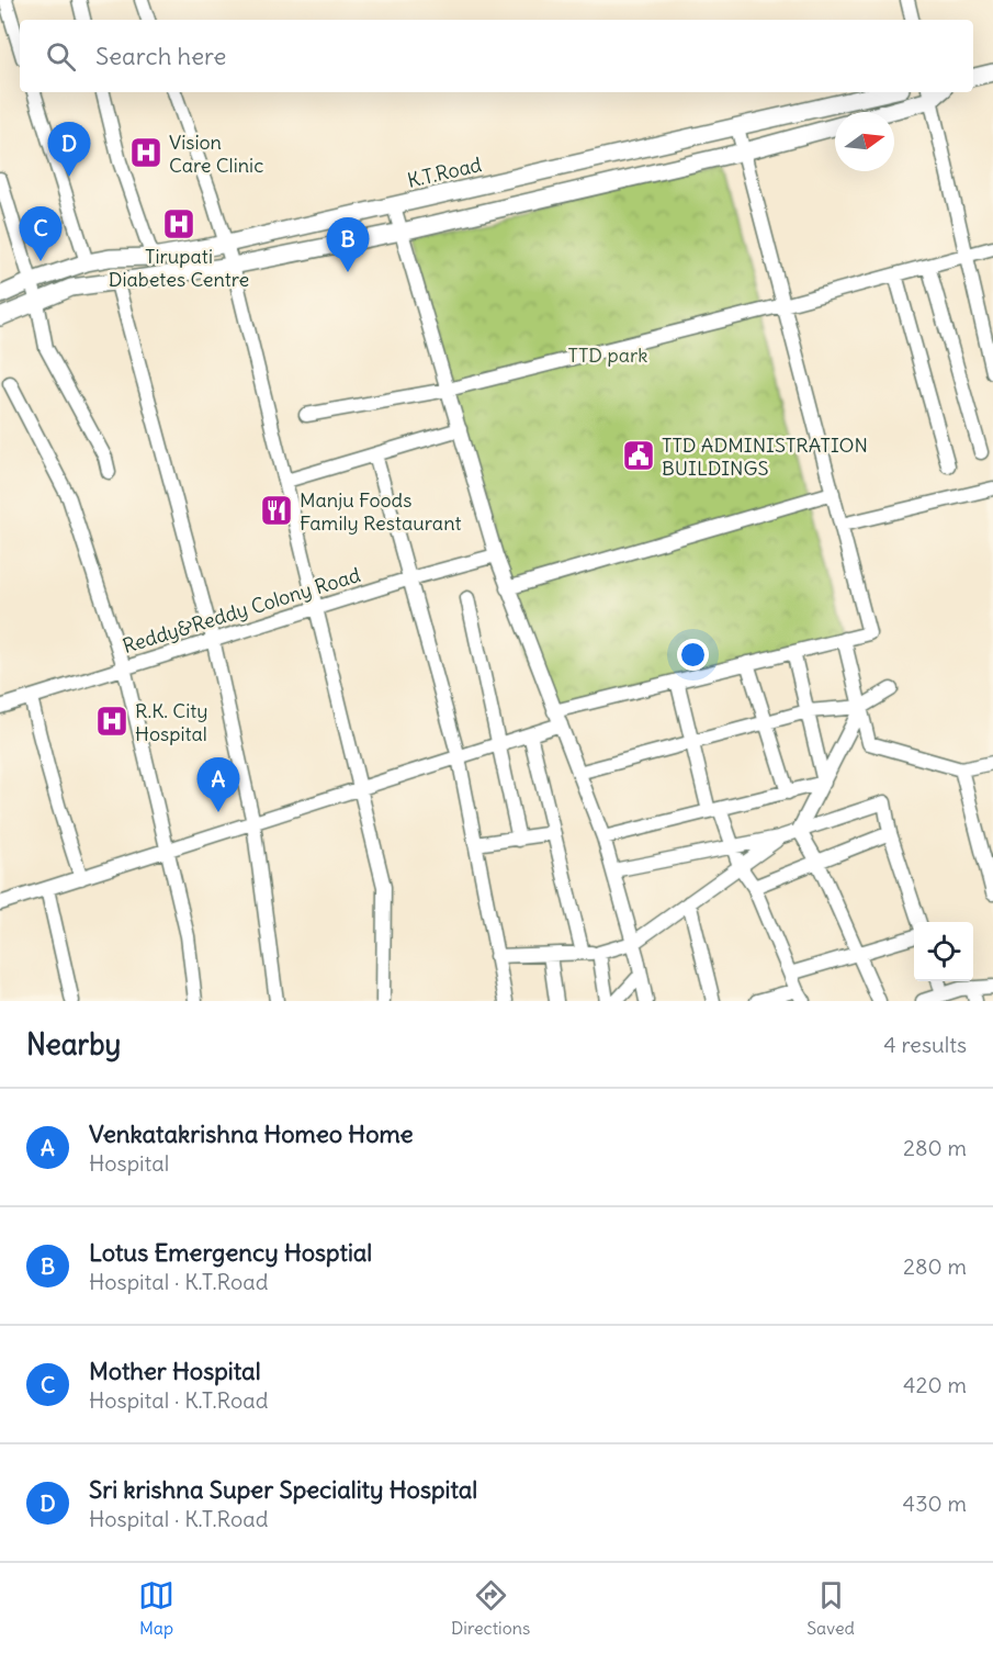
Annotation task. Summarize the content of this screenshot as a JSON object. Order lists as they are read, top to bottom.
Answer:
{
  "streets": {
    "main road": ["K.T.Road"],
    "street": ["Reddy&Reddy Colony Road"]
  },
  "parks": ["TTD park"],
  "places": {
    "hospital": ["Vision Care Clinic", "Tirupati Diabetes Centre", "R.K. City Hospital"],
    "public building": ["TTD ADMINISTRATION BUILDINGS"],
    "restaurant": ["Manju Foods Family Restaurant"]
  },
  "north": "right",
  "page": {
    "search": "Search here",
    "pins": [
      "D",
      "C",
      "B",
      "A"
    ],
    "heading": ["Nearby", "4 results"],
    "list": [
      {
        "mark": "A",
        "name": "Venkatakrishna Homeo Home",
        "note": "Hospital",
        "value": "280 m"
      },
      {
        "mark": "B",
        "name": "Lotus Emergency Hosptial",
        "note": "Hospital · K.T.Road",
        "value": "280 m"
      },
      {
        "mark": "C",
        "name": "Mother Hospital",
        "note": "Hospital · K.T.Road",
        "value": "420 m"
      },
      {
        "mark": "D",
        "name": "Sri krishna Super Speciality Hospital",
        "note": "Hospital · K.T.Road",
        "value": "430 m"
      }
    ],
    "nav": ["Map", "Directions", "Saved"]
  }
}
